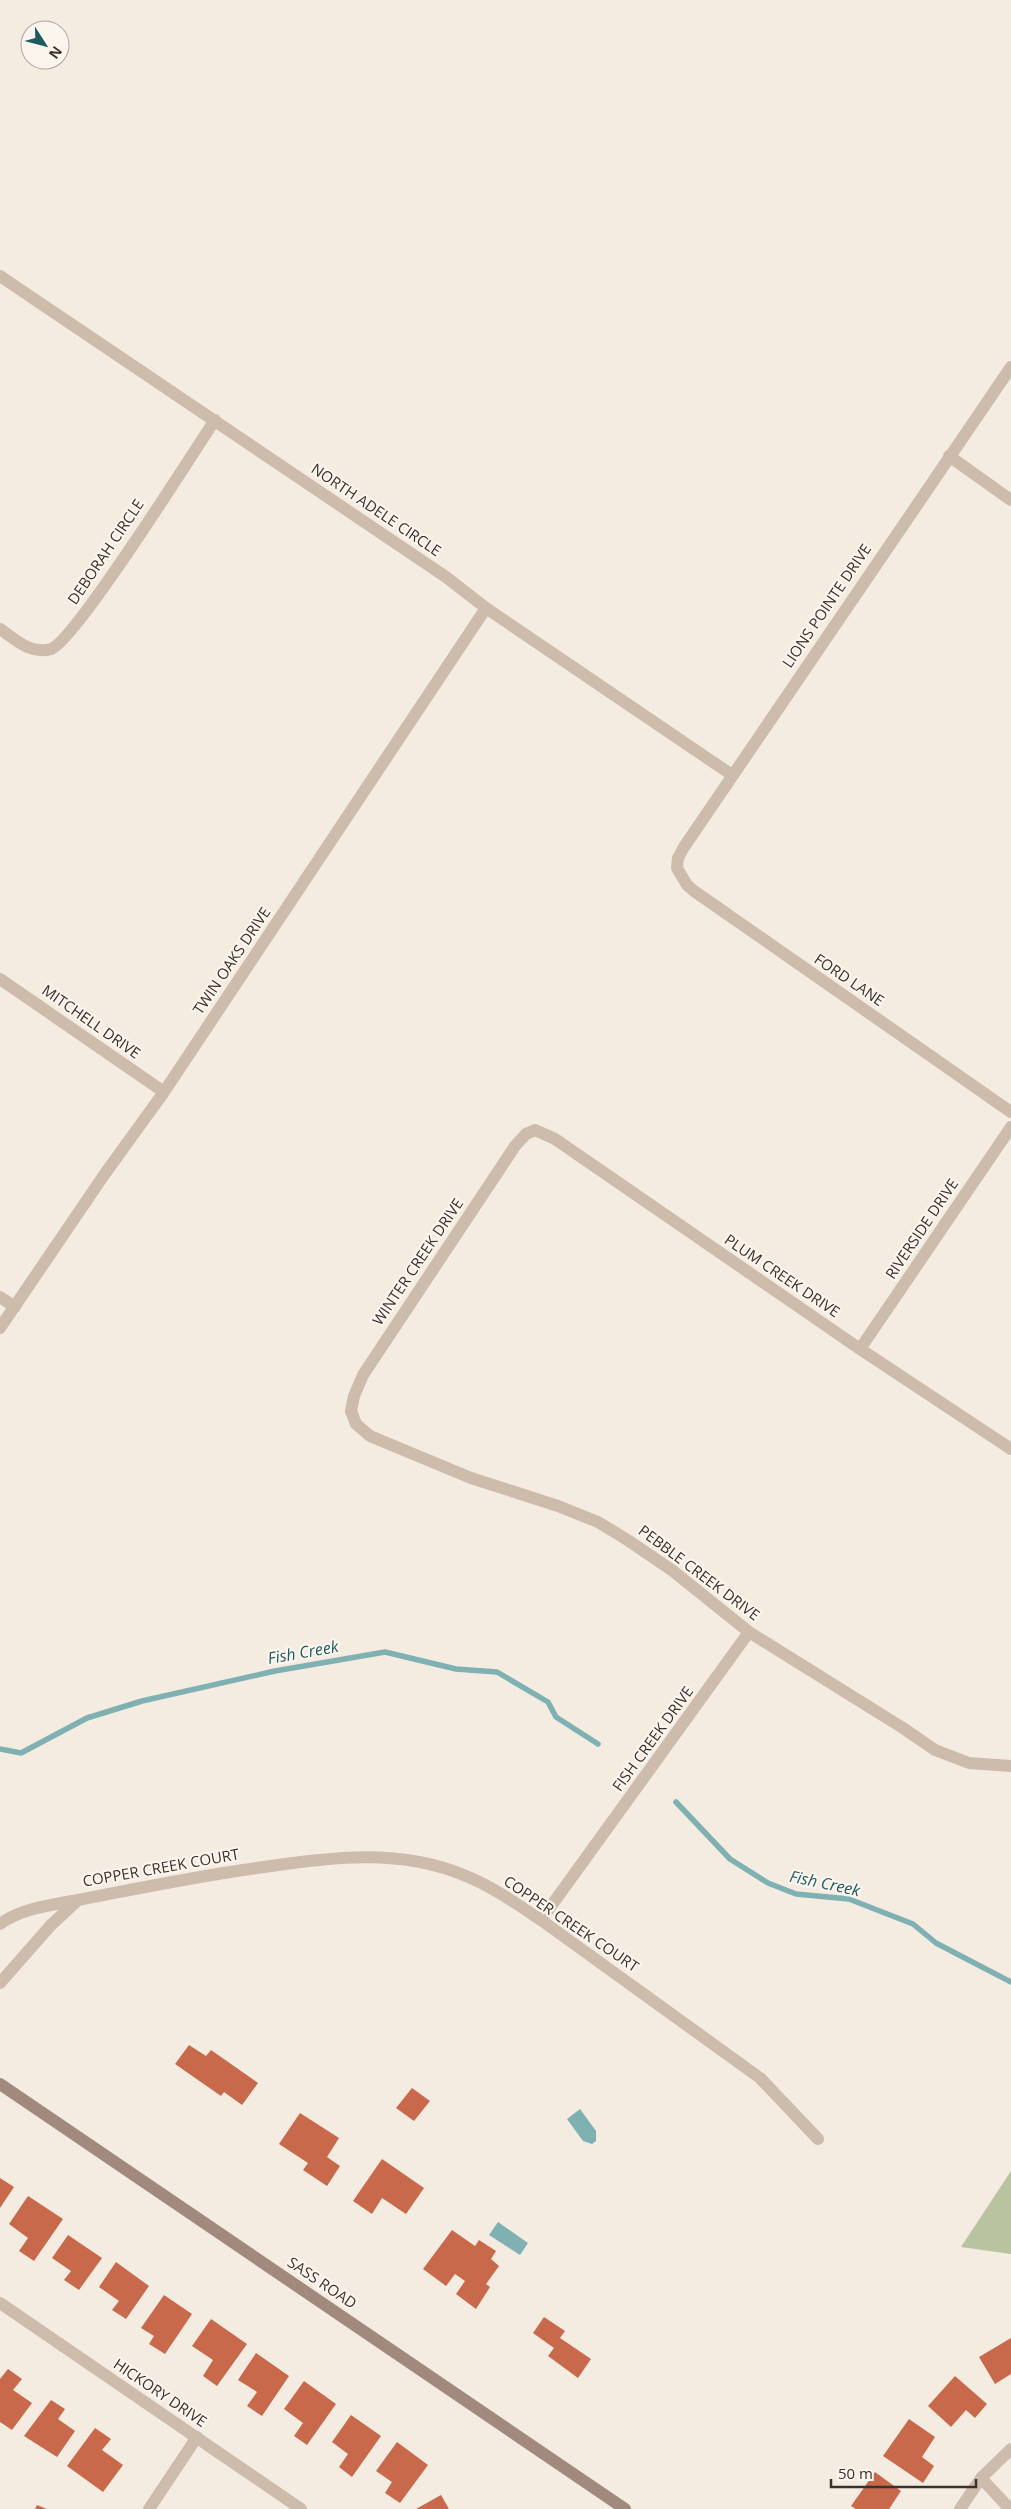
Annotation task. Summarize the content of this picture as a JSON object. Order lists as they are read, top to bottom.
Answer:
{
  "streets": {
    "street": [
      "NORTH ADELE CIRCLE",
      "DEBORAH CIRCLE",
      "LIONS POINTE DRIVE",
      "TWIN OAKS DRIVE",
      "FORD LANE",
      "MITCHELL DRIVE",
      "RIVERSIDE DRIVE",
      "WINTER CREEK DRIVE",
      "PLUM CREEK DRIVE",
      "PEBBLE CREEK DRIVE",
      "FISH CREEK DRIVE",
      "COPPER CREEK COURT",
      "SASS ROAD",
      "HICKORY DRIVE"
    ]
  },
  "crossings": [
    ["NORTH ADELE CIRCLE", "DEBORAH CIRCLE"],
    ["NORTH ADELE CIRCLE", "LIONS POINTE DRIVE"],
    ["NORTH ADELE CIRCLE", "TWIN OAKS DRIVE"],
    ["LIONS POINTE DRIVE", "FORD LANE"],
    ["TWIN OAKS DRIVE", "MITCHELL DRIVE"],
    ["RIVERSIDE DRIVE", "PLUM CREEK DRIVE"],
    ["WINTER CREEK DRIVE", "PLUM CREEK DRIVE"],
    ["WINTER CREEK DRIVE", "PEBBLE CREEK DRIVE"],
    ["PEBBLE CREEK DRIVE", "FISH CREEK DRIVE"],
    ["FISH CREEK DRIVE", "COPPER CREEK COURT"]
  ],
  "water": ["Fish Creek"],
  "scale_bar": "50 m",
  "north": "bottom right"
}
